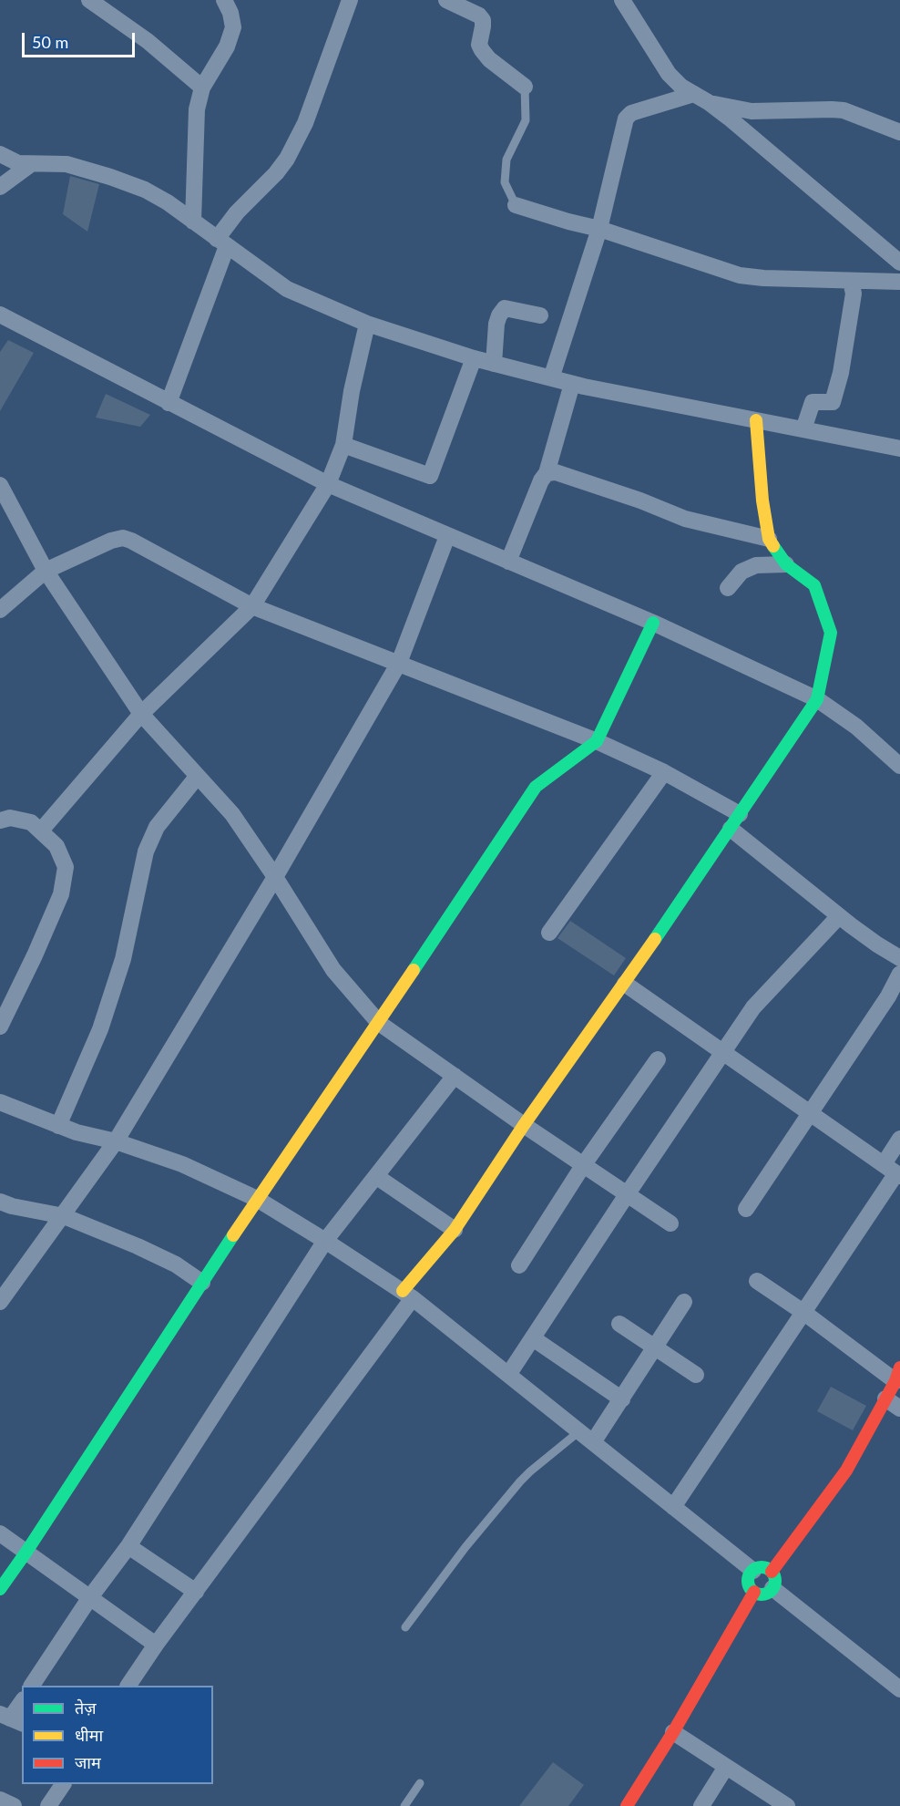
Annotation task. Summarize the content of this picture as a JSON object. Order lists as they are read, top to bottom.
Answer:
{
  "legend": ["तेज़", "धीमा", "जाम"],
  "scale_bar": "50 m"
}
